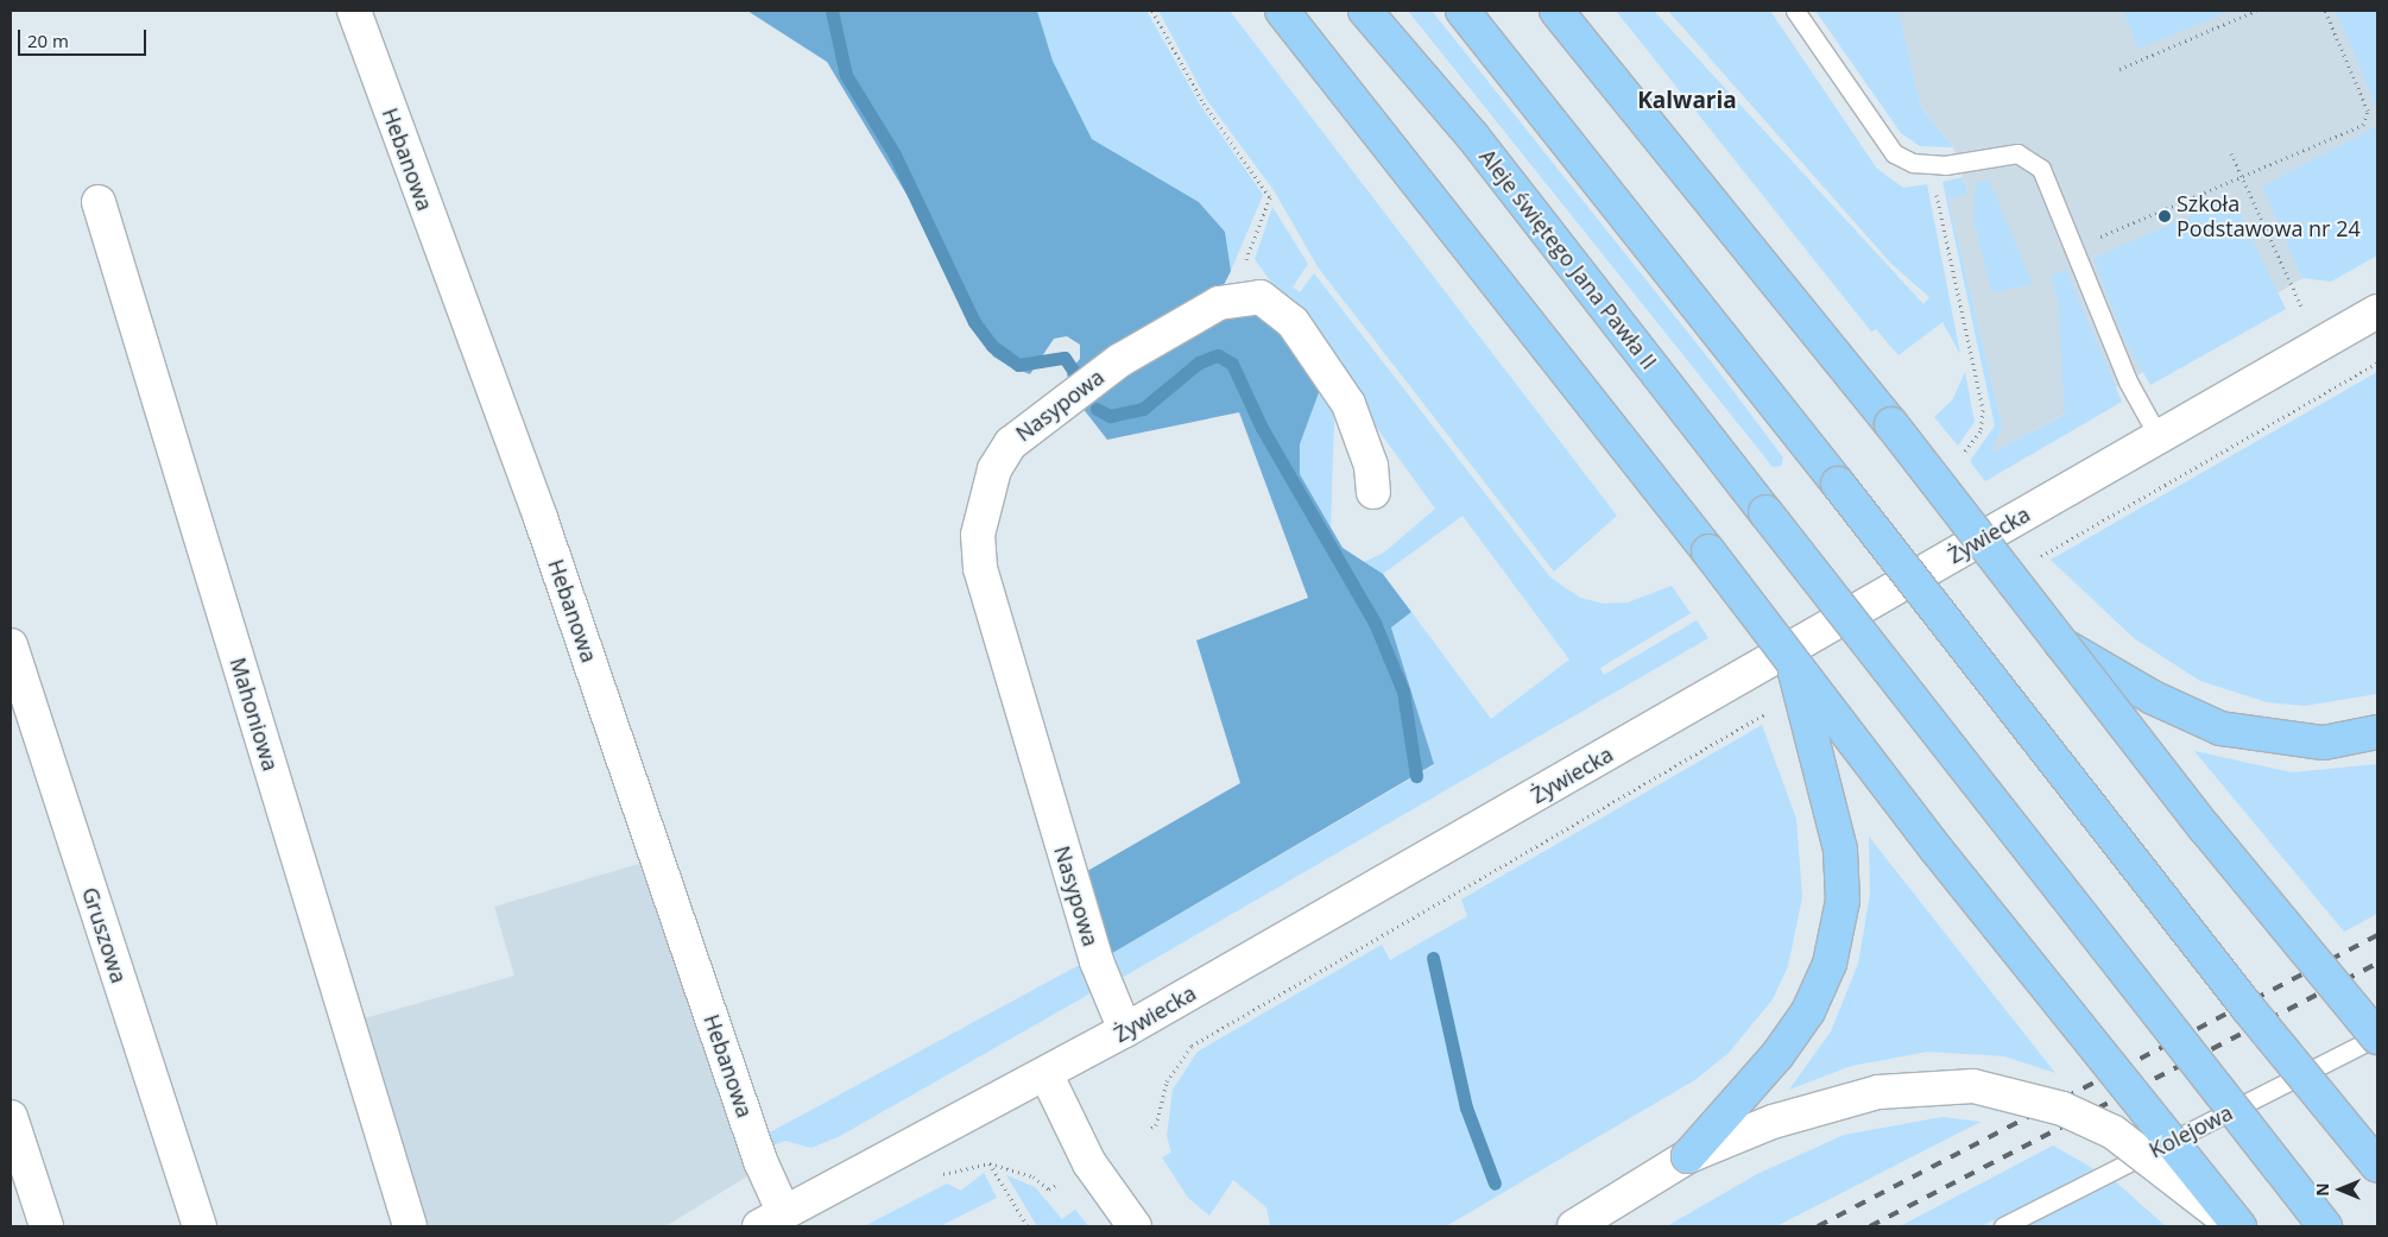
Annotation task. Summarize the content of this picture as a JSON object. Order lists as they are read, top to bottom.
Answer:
{
  "streets": {
    "highway": ["Aleje świętego Jana Pawła II"],
    "street": [
      "Hebanowa",
      "Nasypowa",
      "Żywiecka",
      "Mahoniowa",
      "Gruszowa"
    ],
    "lane": ["Kolejowa"]
  },
  "crossings": [
    ["Hebanowa", "Żywiecka"],
    ["Nasypowa", "Żywiecka"]
  ],
  "districts": ["Kalwaria"],
  "places": ["Szkoła Podstawowa nr 24"],
  "scale_bar": "20 m",
  "north": "left"
}
